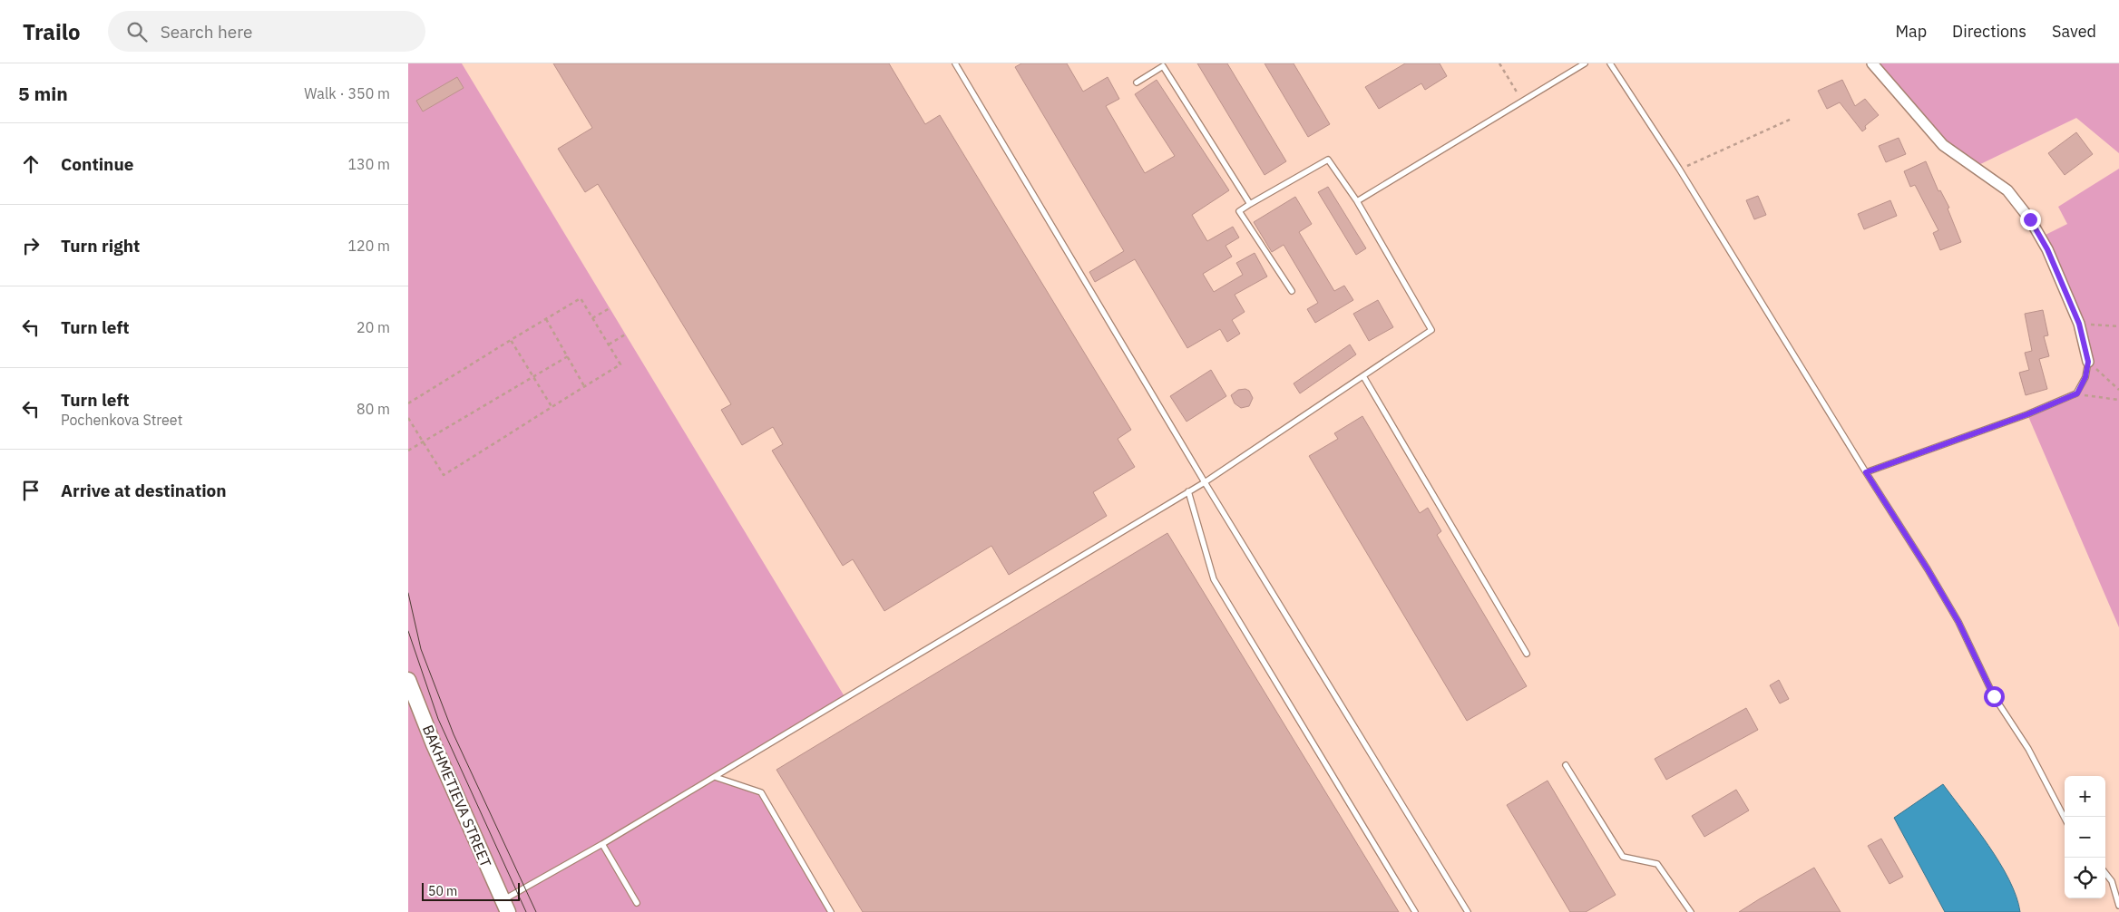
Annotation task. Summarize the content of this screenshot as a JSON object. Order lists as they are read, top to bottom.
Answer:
{
  "streets": {
    "main road": ["BAKHMETIEVA STREET"]
  },
  "scale_bar": "50 m",
  "page": {
    "header": "Trailo",
    "search": "Search here",
    "nav": ["Map", "Directions", "Saved"],
    "heading": ["5 min", "Walk · 350 m"],
    "list": [
      ["Continue", "130 m"],
      ["Turn right", "120 m"],
      ["Turn left", "20 m"],
      ["Turn left", "Pochenkova Street", "80 m"],
      "Arrive at destination"
    ],
    "map_buttons": ["+", "−"],
    "scale": "50 m"
  }
}
